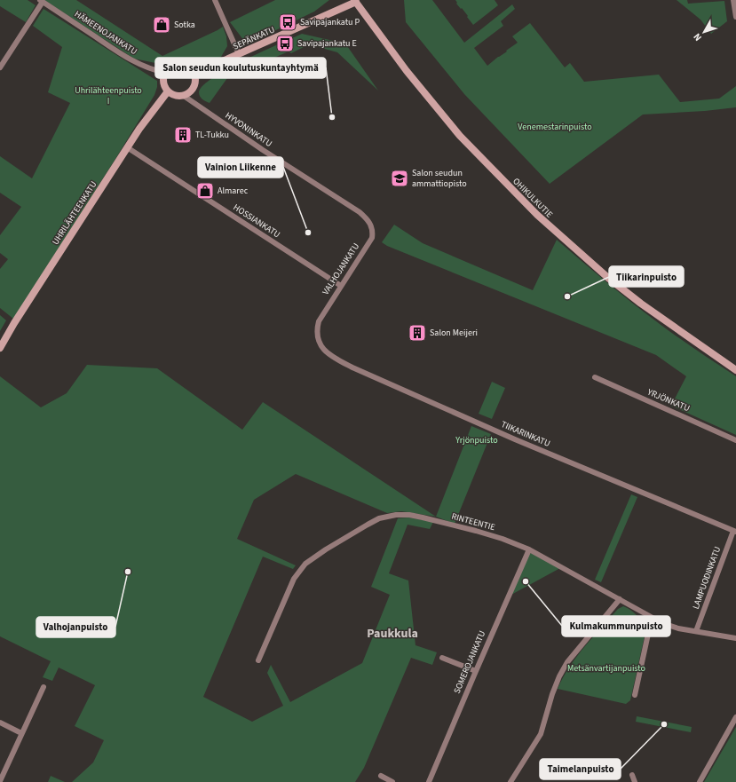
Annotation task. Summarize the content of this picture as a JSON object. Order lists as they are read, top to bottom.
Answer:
{
  "streets": {
    "street": [
      "HÄMEENOJANKATU",
      "SEPÄNKATU",
      "HYVONINKATU",
      "OHIKULKUTIE",
      "UHRILÄHTEENKATU",
      "HOSSIANKATU",
      "VALHOJANKATU",
      "YRJÖNKATU",
      "TIIKARINKATU",
      "RINTEENTIE",
      "LAMPUODINKATU",
      "SOMEROJANKATU"
    ]
  },
  "crossings": [
    ["HÄMEENOJANKATU", "SEPÄNKATU"],
    ["HÄMEENOJANKATU", "HYVONINKATU"],
    ["HÄMEENOJANKATU", "UHRILÄHTEENKATU"],
    ["SEPÄNKATU", "HYVONINKATU"],
    ["SEPÄNKATU", "OHIKULKUTIE"],
    ["SEPÄNKATU", "UHRILÄHTEENKATU"],
    ["HYVONINKATU", "UHRILÄHTEENKATU"],
    ["HYVONINKATU", "VALHOJANKATU"],
    ["UHRILÄHTEENKATU", "HOSSIANKATU"],
    ["HOSSIANKATU", "VALHOJANKATU"],
    ["VALHOJANKATU", "TIIKARINKATU"],
    ["TIIKARINKATU", "LAMPUODINKATU"],
    ["RINTEENTIE", "LAMPUODINKATU"],
    ["RINTEENTIE", "SOMEROJANKATU"]
  ],
  "districts": ["Paukkula"],
  "parks": [
    "Uhrilähteenpuisto I",
    "Venemestarinpuisto",
    "Yrjönpuisto",
    "Metsänvartijanpuisto"
  ],
  "places": {
    "bus stop": ["Savipajankatu P", "Savipajankatu E"],
    "shop": ["Sotka", "Almarec"],
    "other": [
      "Salon seudun koulutuskuntayhtymä",
      "Vainion Liikenne",
      "Tiikarinpuisto",
      "Valhojanpuisto",
      "Kulmakummunpuisto",
      "Taimelanpuisto"
    ],
    "building": ["TL-Tukku", "Salon Meijeri"],
    "school or university": ["Salon seudun ammattiopisto"]
  },
  "north": "bottom left"
}
